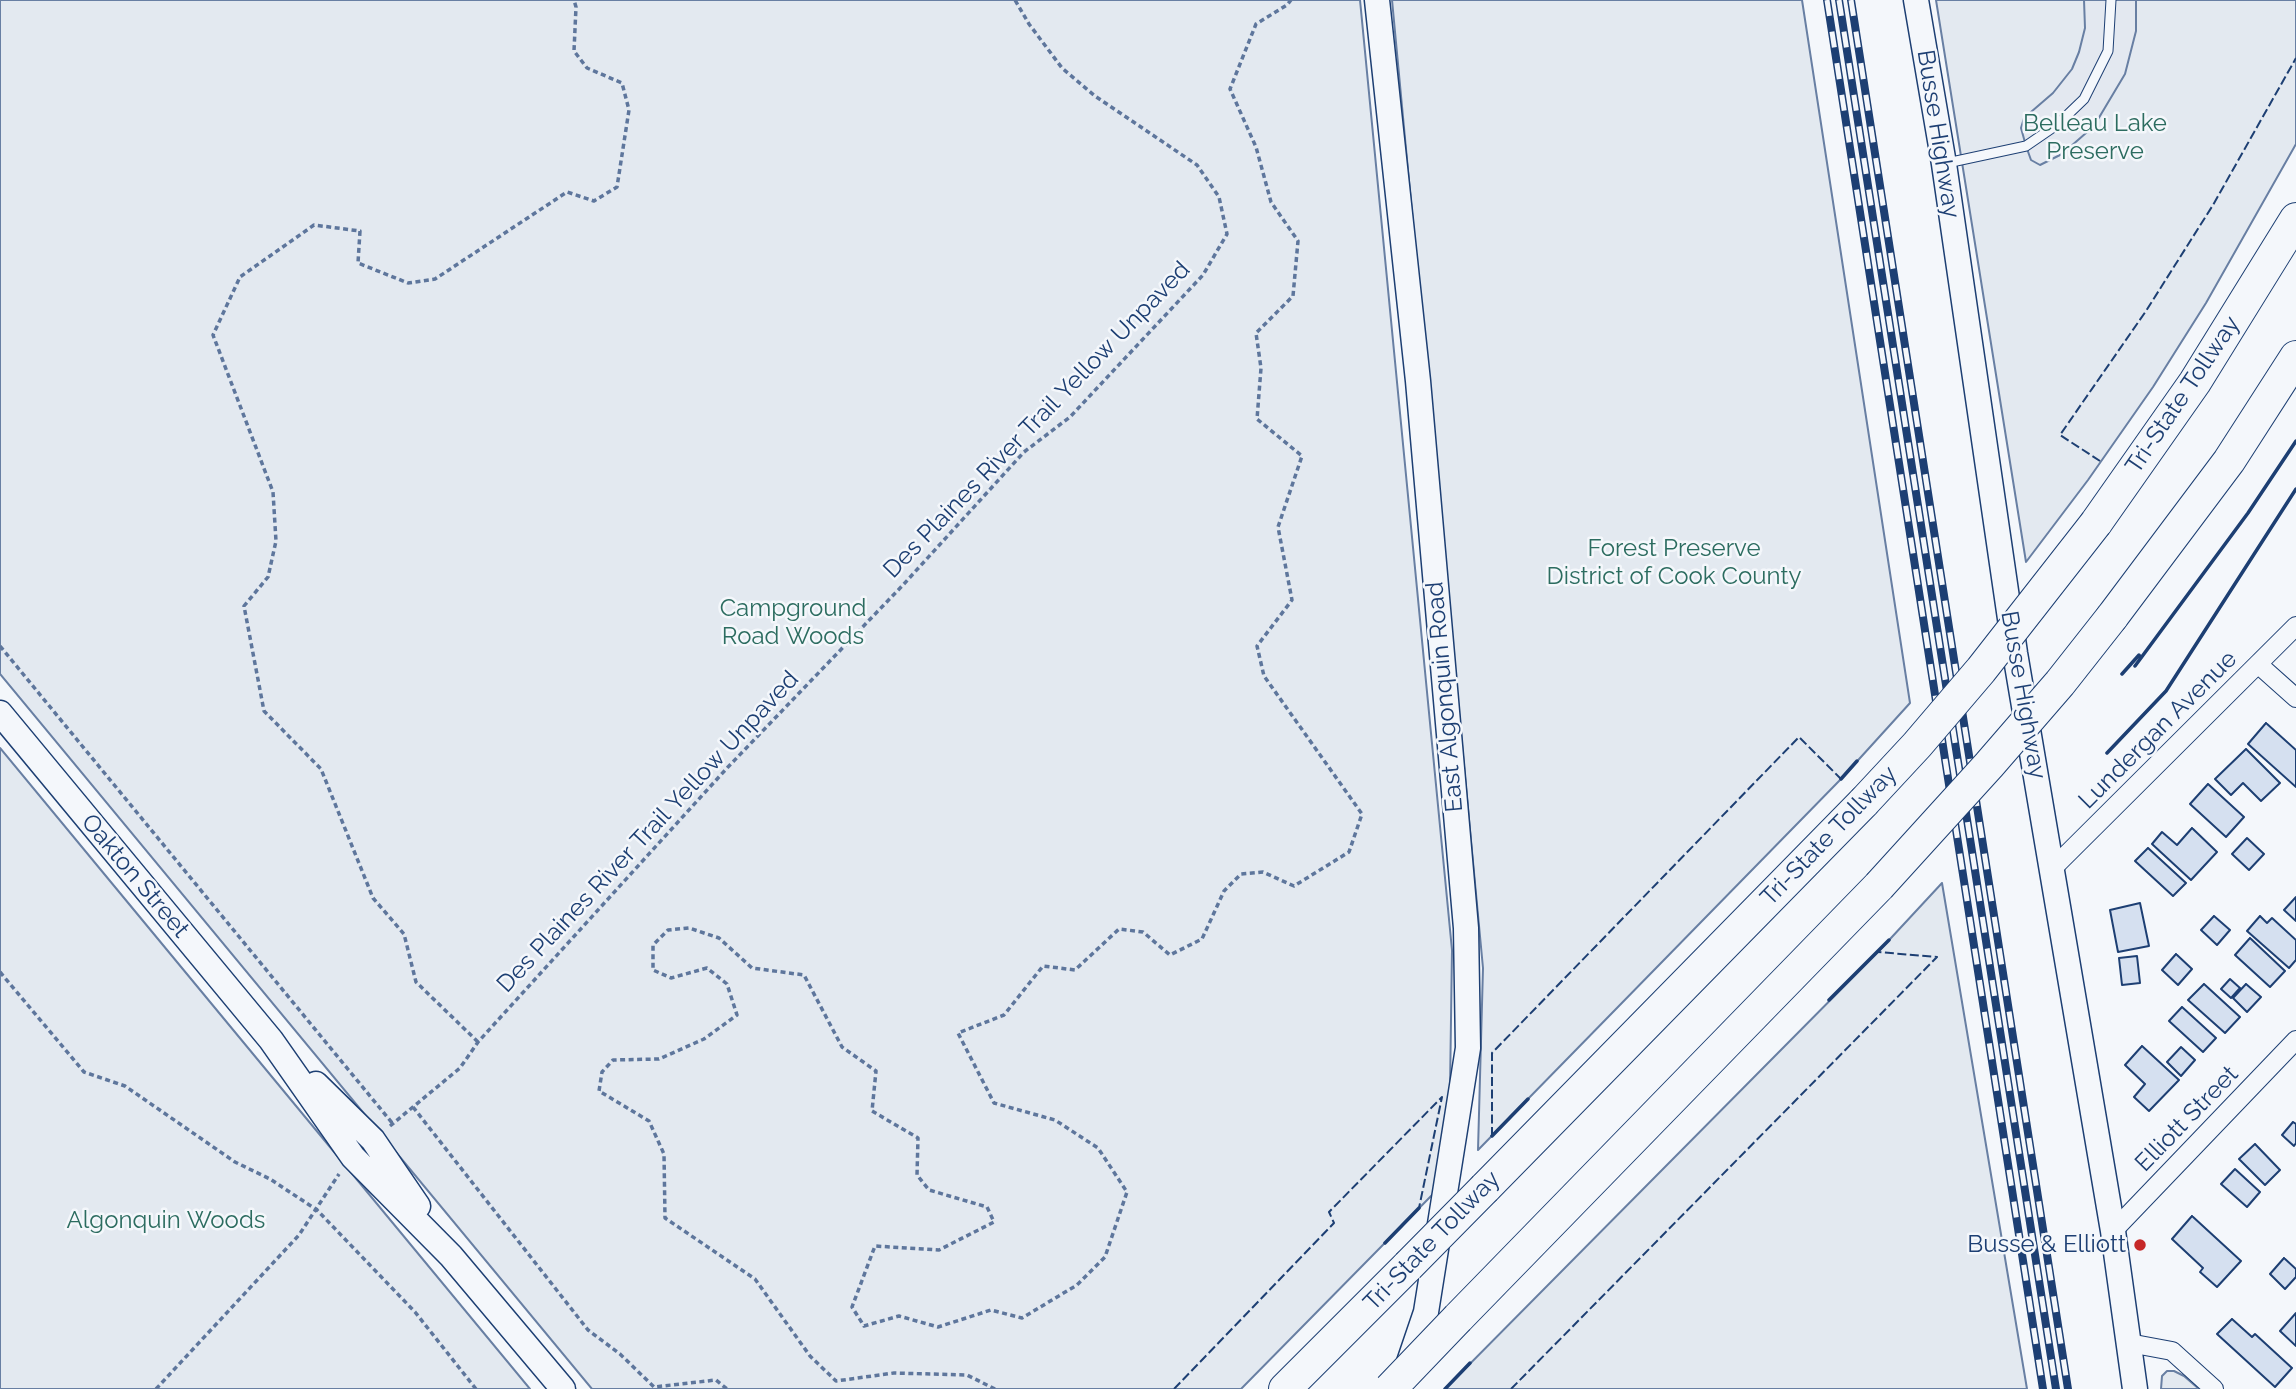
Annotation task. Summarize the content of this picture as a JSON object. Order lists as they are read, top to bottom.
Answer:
{
  "streets": {
    "highway": ["Tri-State Tollway"],
    "main road": ["Busse Highway", "East Algonquin Road", "Oakton Street"],
    "street": ["Lundergan Avenue", "Elliott Street"],
    "path": ["Des Plaines River Trail Yellow Unpaved"]
  },
  "crossings": [
    ["Busse Highway", "Lundergan Avenue"],
    ["Busse Highway", "Elliott Street"]
  ],
  "parks": [
    "Belleau Lake Preserve",
    "Forest Preserve District of Cook County",
    "Campground Road Woods",
    "Algonquin Woods"
  ],
  "places": ["Busse & Elliott"]
}
